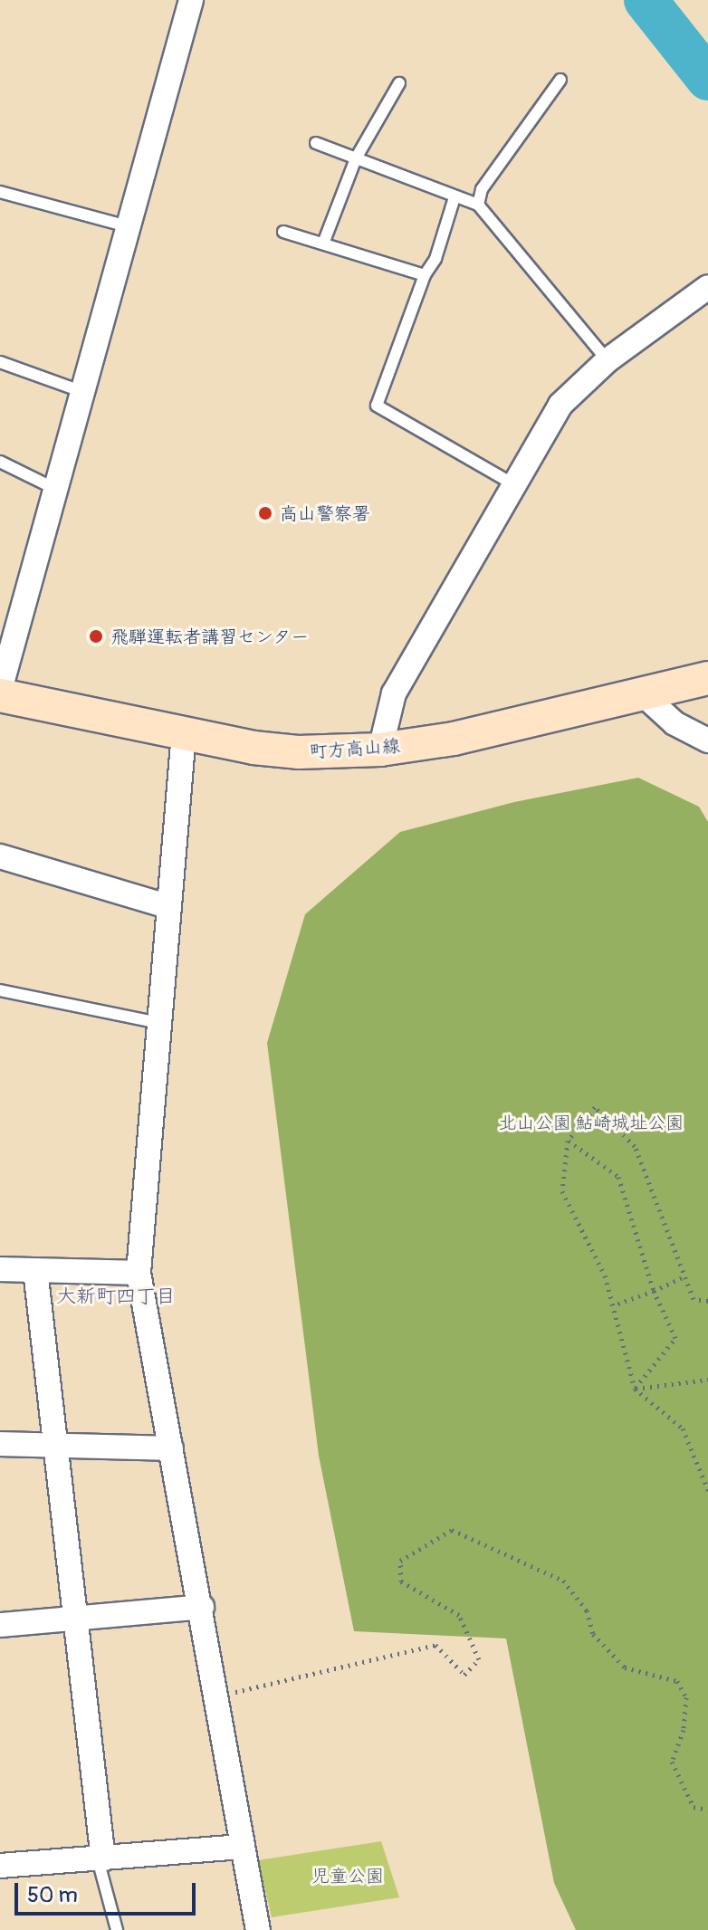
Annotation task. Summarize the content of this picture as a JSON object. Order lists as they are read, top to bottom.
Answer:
{
  "streets": {
    "main road": ["町方高山線"]
  },
  "districts": ["大新町四丁目"],
  "parks": ["北山公園 鮎崎城址公園", "児童公園"],
  "places": ["高山警察署", "飛騨運転者講習センター"],
  "scale_bar": "50 m"
}
